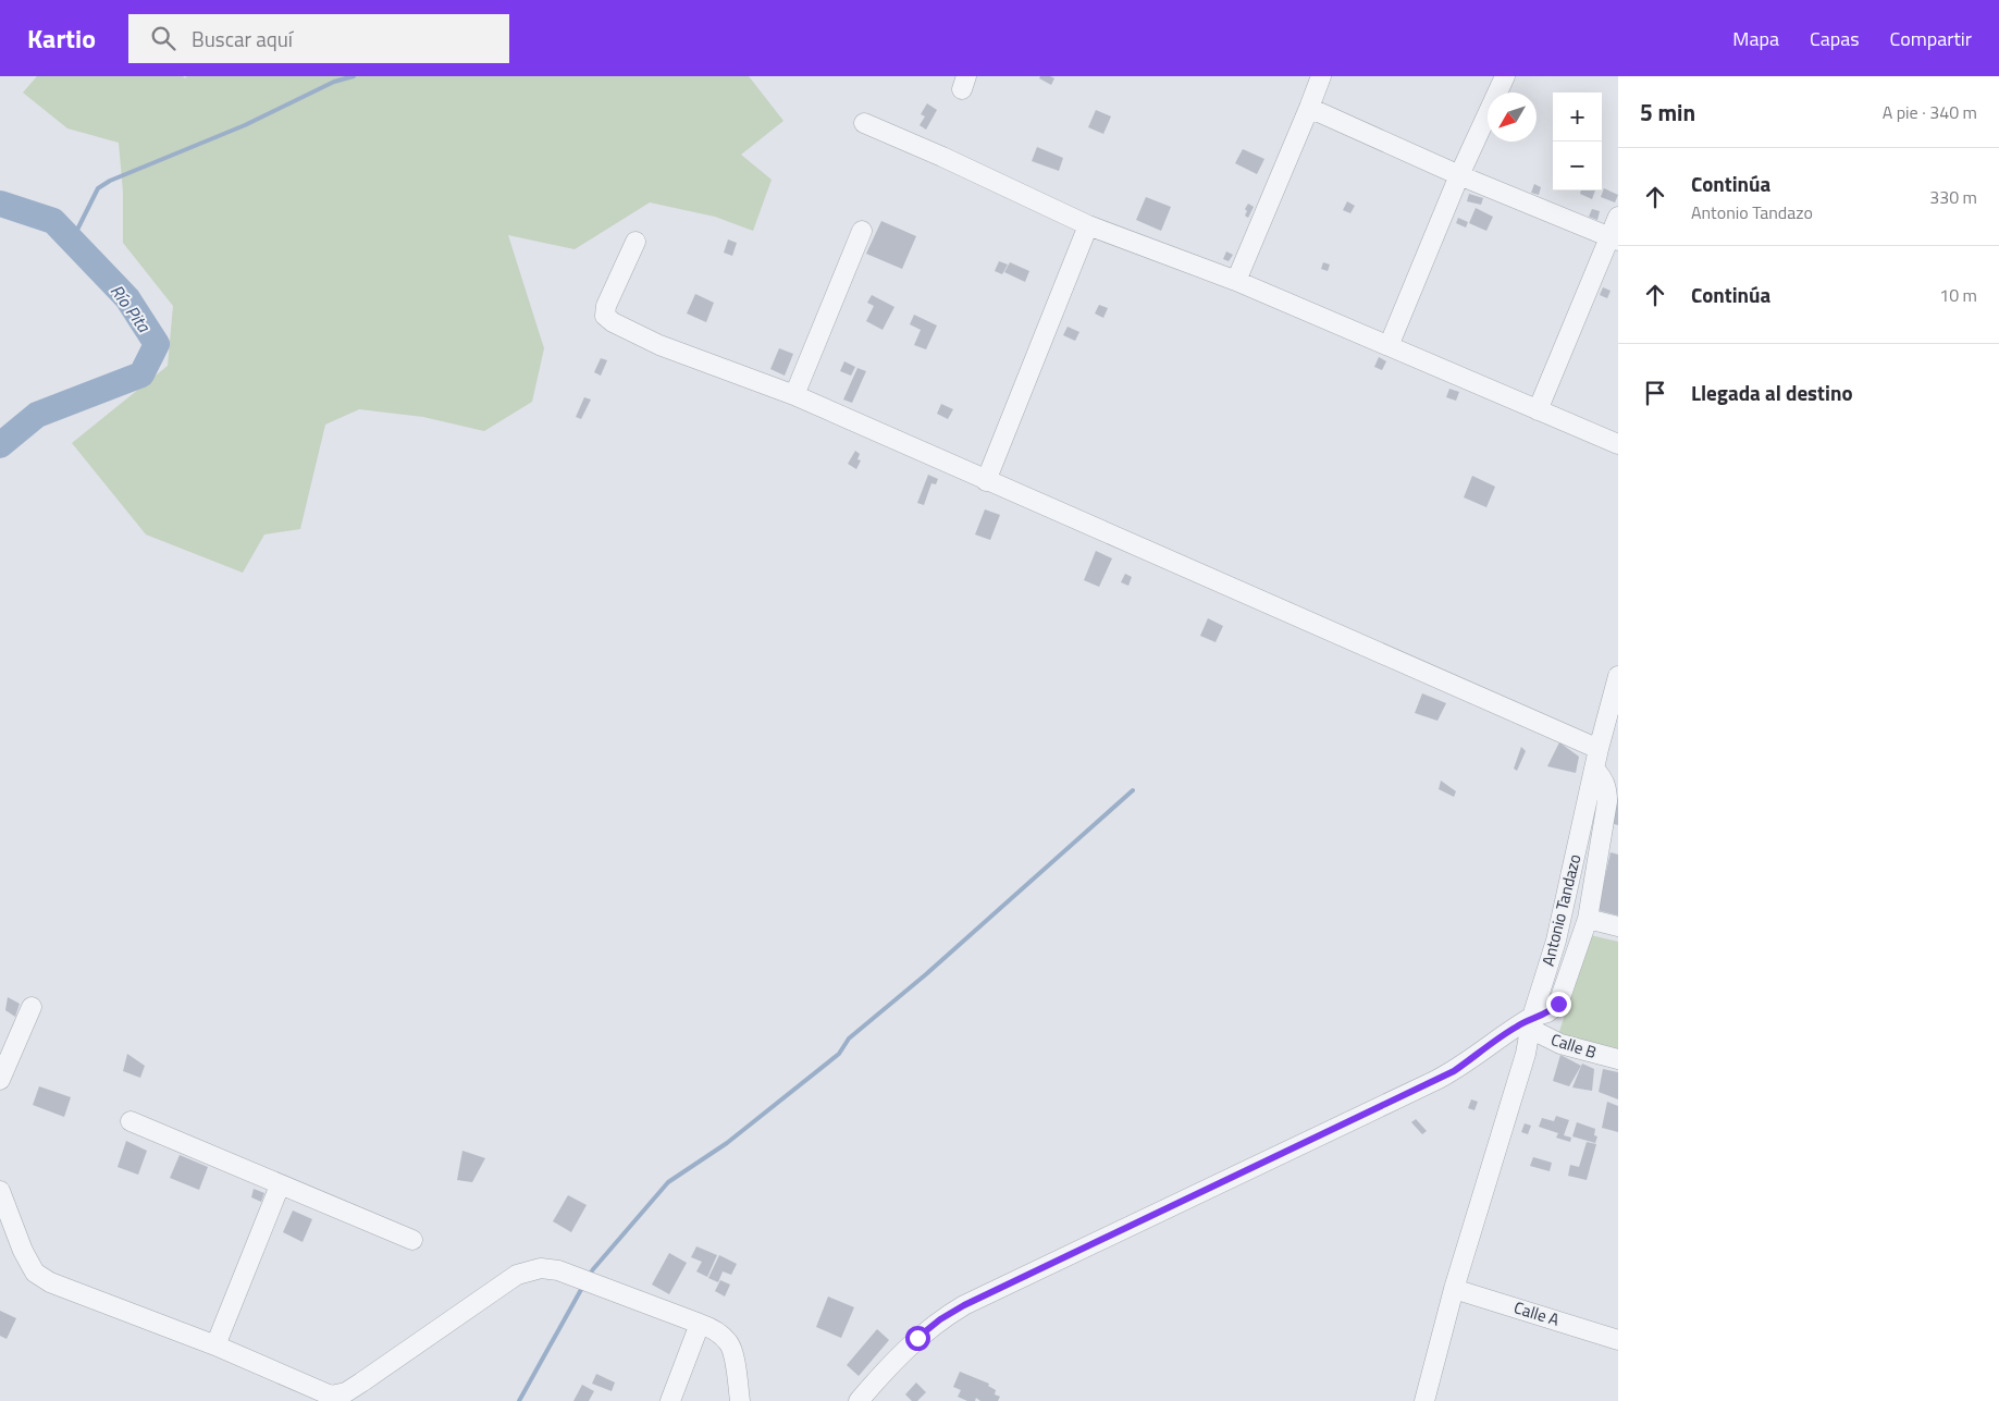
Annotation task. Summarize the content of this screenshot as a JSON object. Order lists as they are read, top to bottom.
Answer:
{
  "streets": {
    "street": ["Antonio Tandazo", "Calle B", "Calle A"]
  },
  "crossings": [
    ["Antonio Tandazo", "Calle B"],
    ["Antonio Tandazo", "Calle A"]
  ],
  "water": ["Río Pita"],
  "north": "bottom left",
  "page": {
    "header": "Kartio",
    "search": "Buscar aquí",
    "nav": ["Mapa", "Capas", "Compartir"],
    "heading": ["5 min", "A pie · 340 m"],
    "map_buttons": ["+", "−"],
    "list": [
      ["Continúa", "Antonio Tandazo", "330 m"],
      ["Continúa", "10 m"],
      "Llegada al destino"
    ]
  }
}
